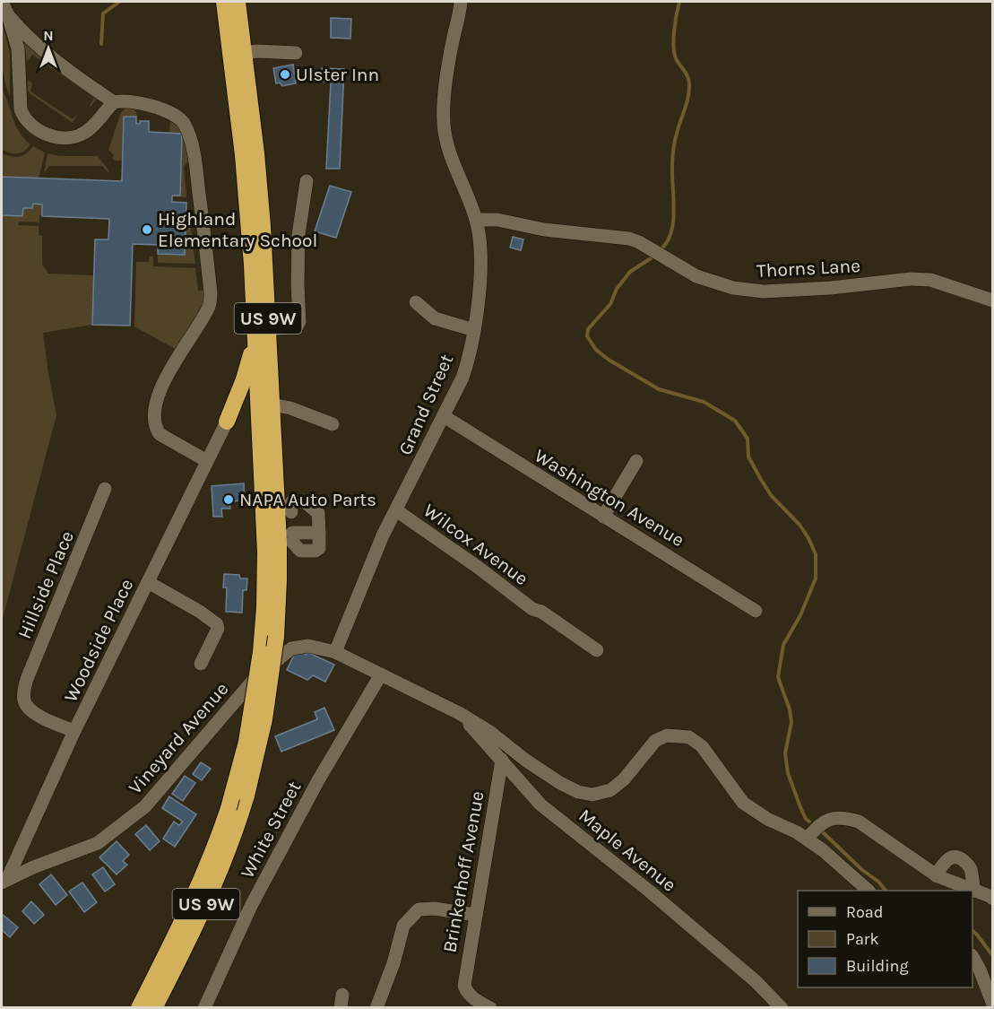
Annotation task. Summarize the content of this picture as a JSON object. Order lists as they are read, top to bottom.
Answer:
{
  "streets": {
    "highway": ["US 9W"],
    "street": [
      "Thorns Lane",
      "Grand Street",
      "Washington Avenue",
      "Wilcox Avenue",
      "Hillside Place",
      "Woodside Place",
      "Vineyard Avenue",
      "White Street",
      "Maple Avenue",
      "Brinkerhoff Avenue"
    ]
  },
  "crossings": [
    ["Thorns Lane", "Grand Street"],
    ["Grand Street", "Washington Avenue"],
    ["Grand Street", "Wilcox Avenue"],
    ["Grand Street", "Vineyard Avenue"],
    ["Hillside Place", "Woodside Place"],
    ["Woodside Place", "Vineyard Avenue"],
    ["Vineyard Avenue", "White Street"],
    ["Vineyard Avenue", "Maple Avenue"],
    ["Maple Avenue", "Brinkerhoff Avenue"]
  ],
  "places": ["Ulster Inn", "Highland Elementary School", "NAPA Auto Parts"],
  "legend": ["Road", "Park", "Building"],
  "north": "top"
}
